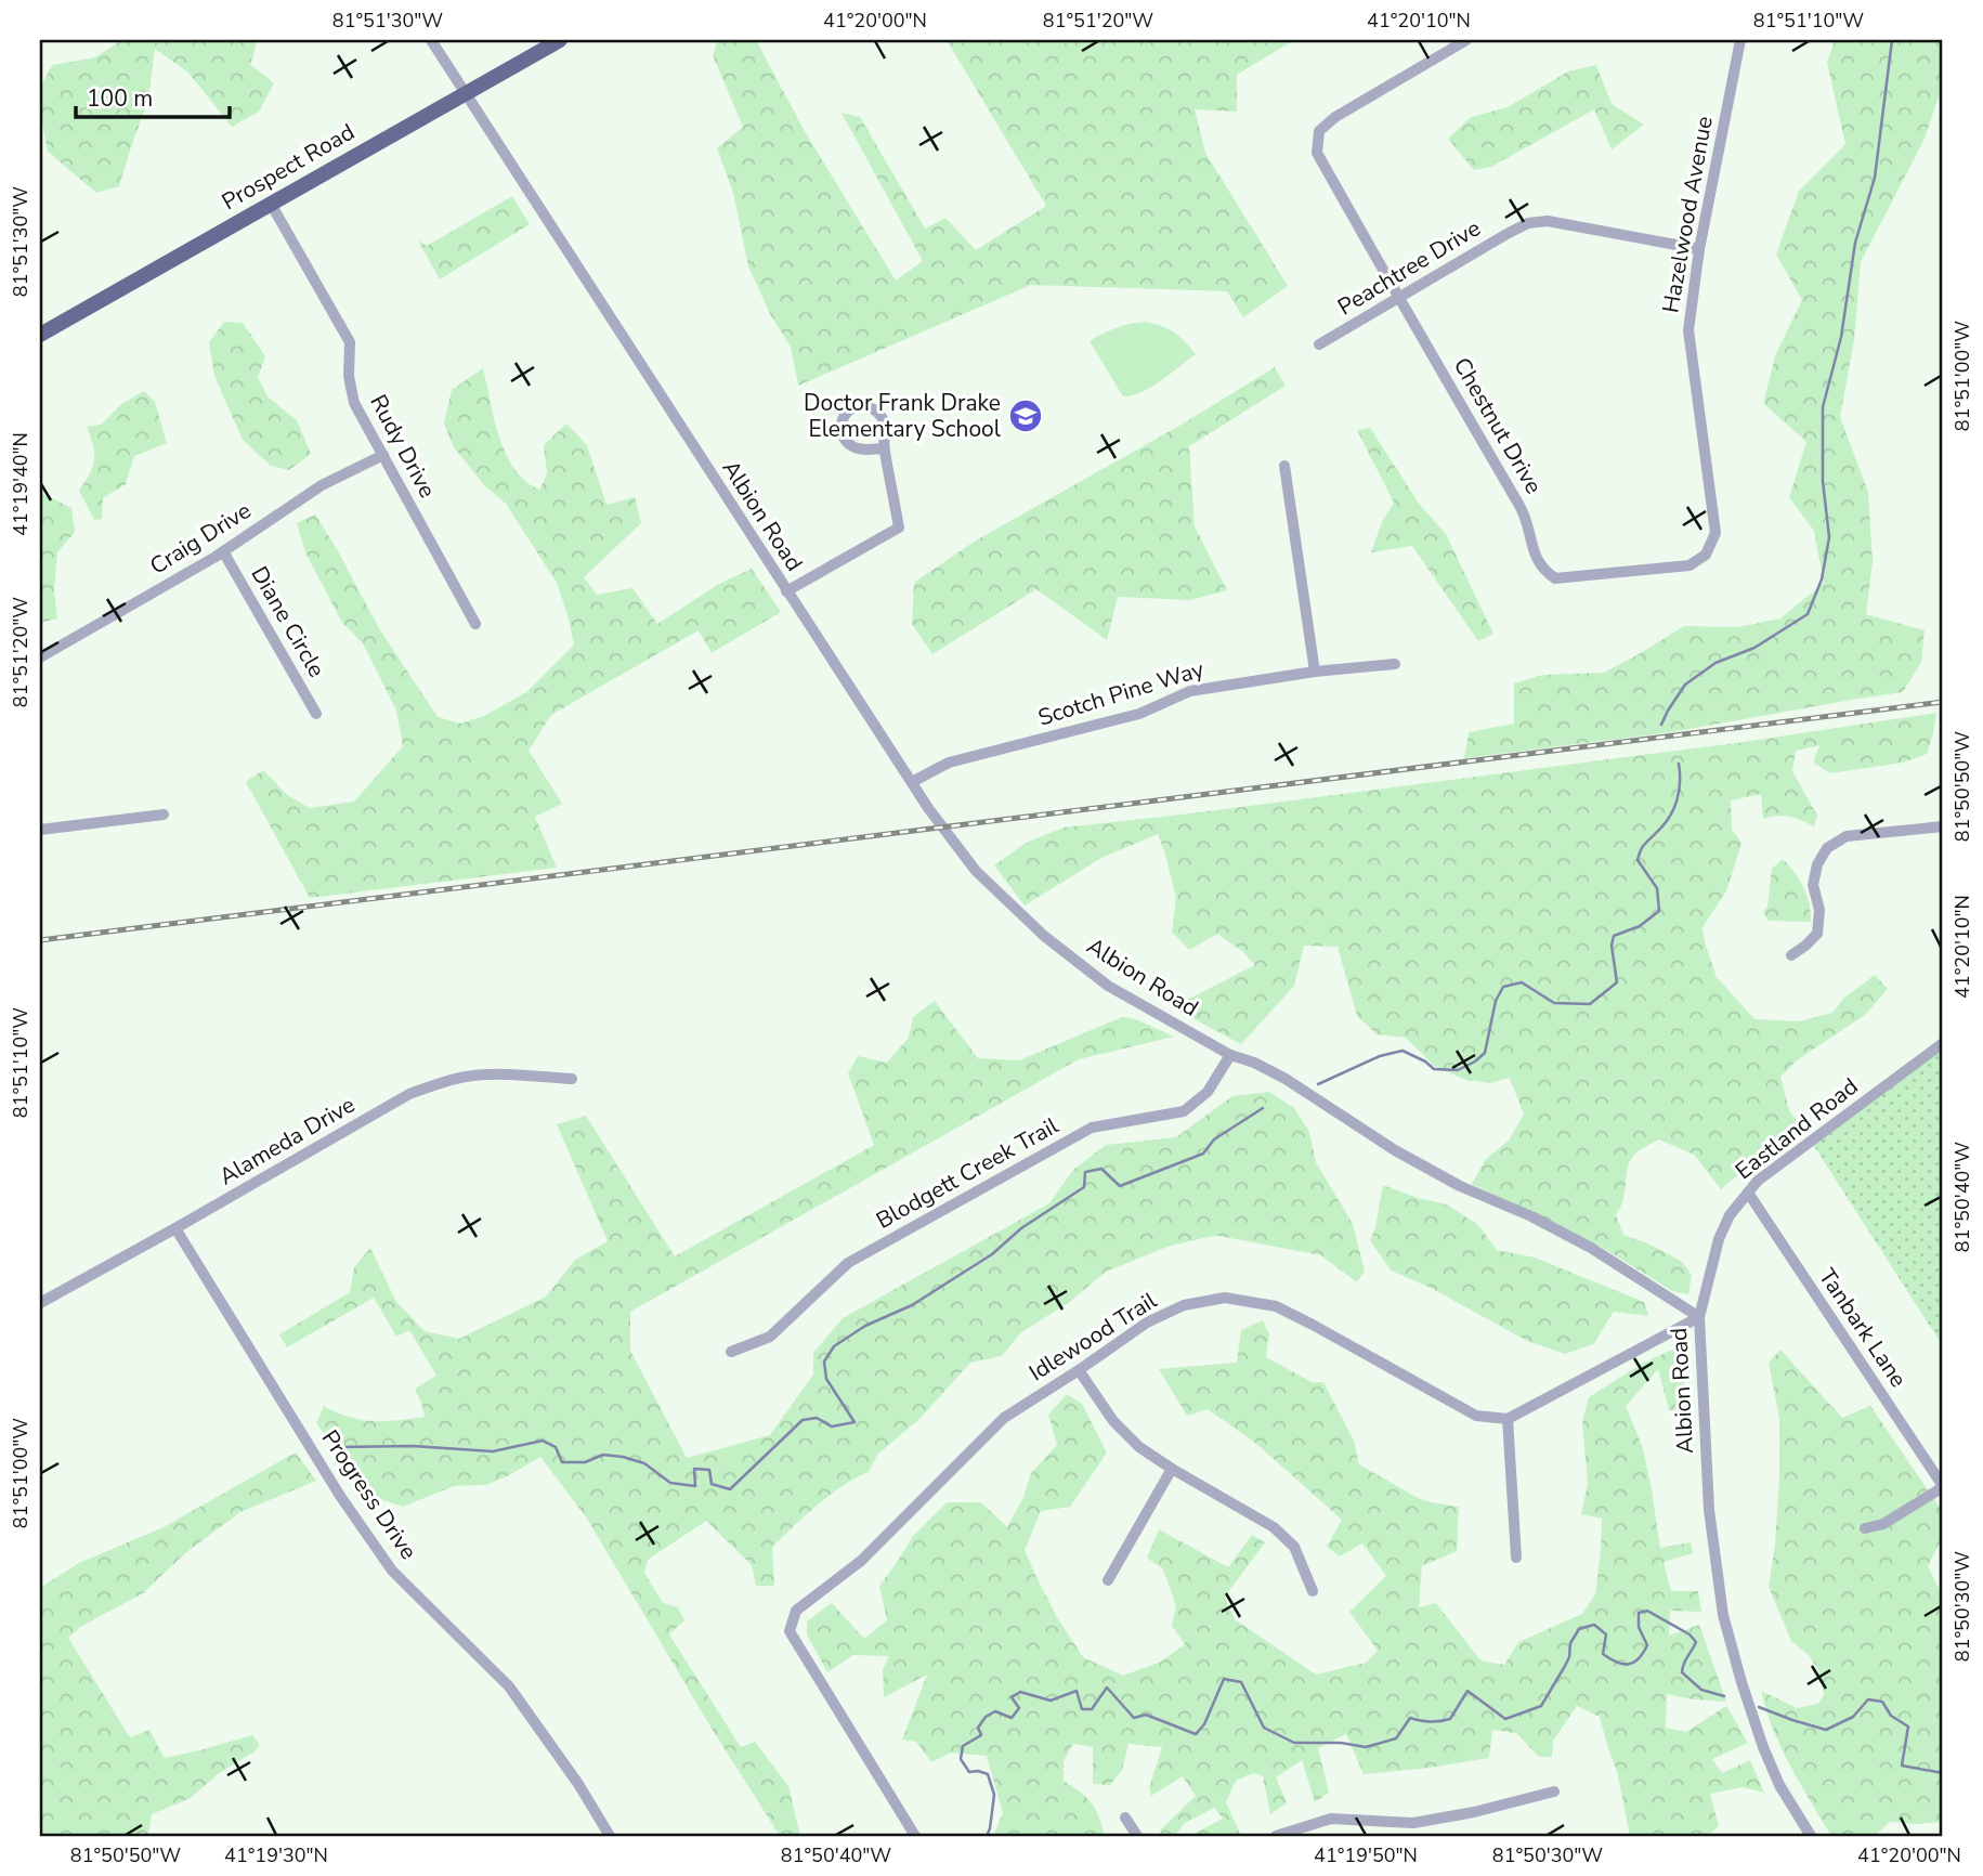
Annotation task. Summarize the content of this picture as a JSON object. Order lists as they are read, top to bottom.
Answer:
{
  "streets": {
    "main road": ["Prospect Road"],
    "street": [
      "Hazelwood Avenue",
      "Peachtree Drive",
      "Chestnut Drive",
      "Rudy Drive",
      "Albion Road",
      "Craig Drive",
      "Diane Circle",
      "Scotch Pine Way",
      "Eastland Road",
      "Alameda Drive",
      "Blodgett Creek Trail",
      "Tanbark Lane",
      "Idlewood Trail",
      "Progress Drive"
    ]
  },
  "crossings": [
    ["Prospect Road", "Rudy Drive"],
    ["Prospect Road", "Albion Road"],
    ["Hazelwood Avenue", "Peachtree Drive"],
    ["Hazelwood Avenue", "Chestnut Drive"],
    ["Peachtree Drive", "Chestnut Drive"],
    ["Rudy Drive", "Craig Drive"],
    ["Albion Road", "Scotch Pine Way"],
    ["Albion Road", "Eastland Road"],
    ["Albion Road", "Blodgett Creek Trail"],
    ["Craig Drive", "Diane Circle"],
    ["Eastland Road", "Tanbark Lane"],
    ["Alameda Drive", "Progress Drive"]
  ],
  "places": {
    "school or university": ["Doctor Frank Drake Elementary School"]
  },
  "scale_bar": "100 m",
  "coordinates": [
    "81°51'30\"W",
    "41°20'00\"N",
    "81°51'20\"W",
    "41°20'10\"N",
    "81°51'10\"W",
    "81°51'00\"W",
    "41°19'40\"N",
    "81°50'50\"W",
    "81°50'40\"W",
    "81°50'30\"W",
    "41°19'30\"N",
    "41°19'50\"N"
  ]
}
